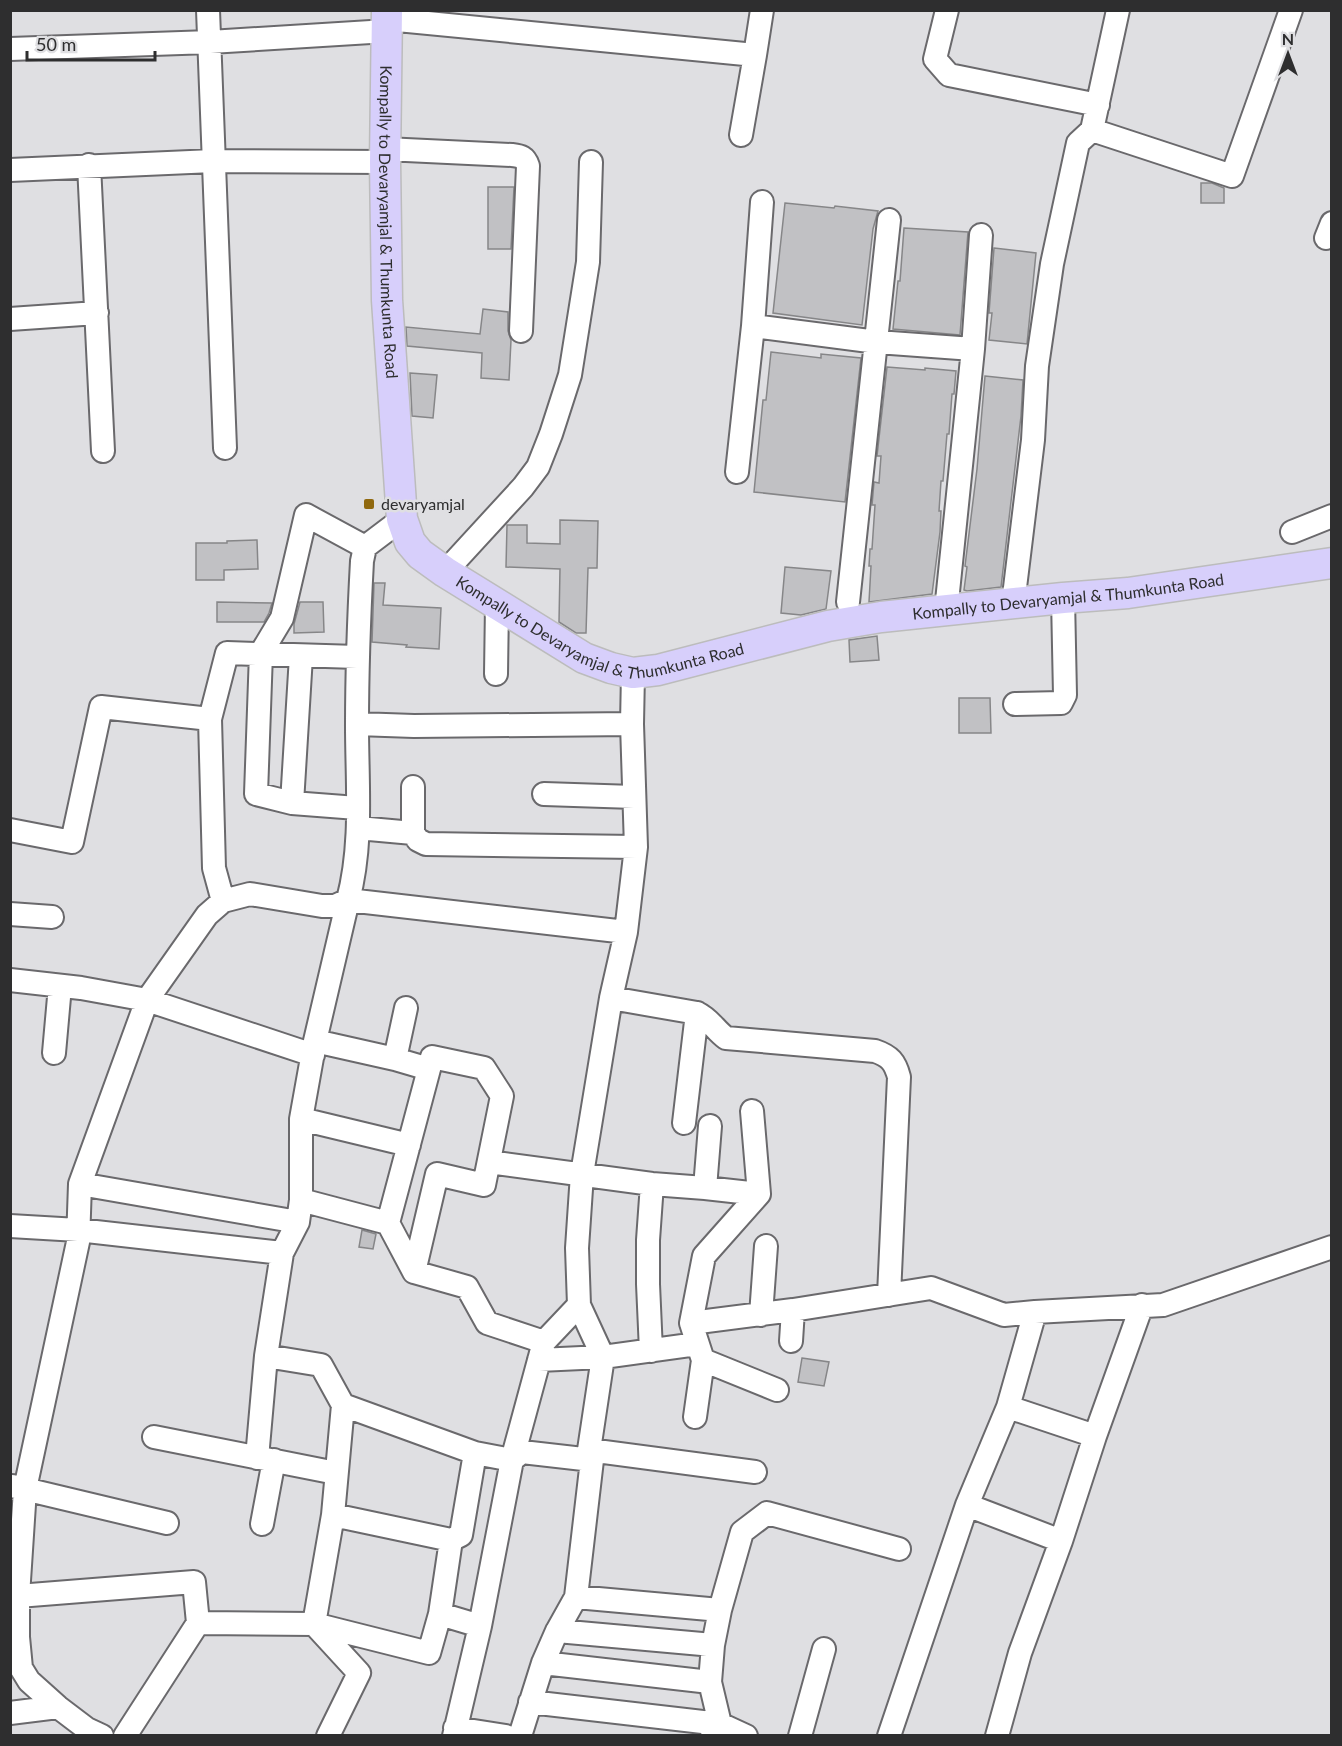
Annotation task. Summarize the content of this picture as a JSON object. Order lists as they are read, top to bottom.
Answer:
{
  "streets": {
    "main road": ["Kompally to Devaryamjal & Thumkunta Road"]
  },
  "places": {
    "transit": ["devaryamjal"]
  },
  "scale_bar": "50 m",
  "north": "top"
}
